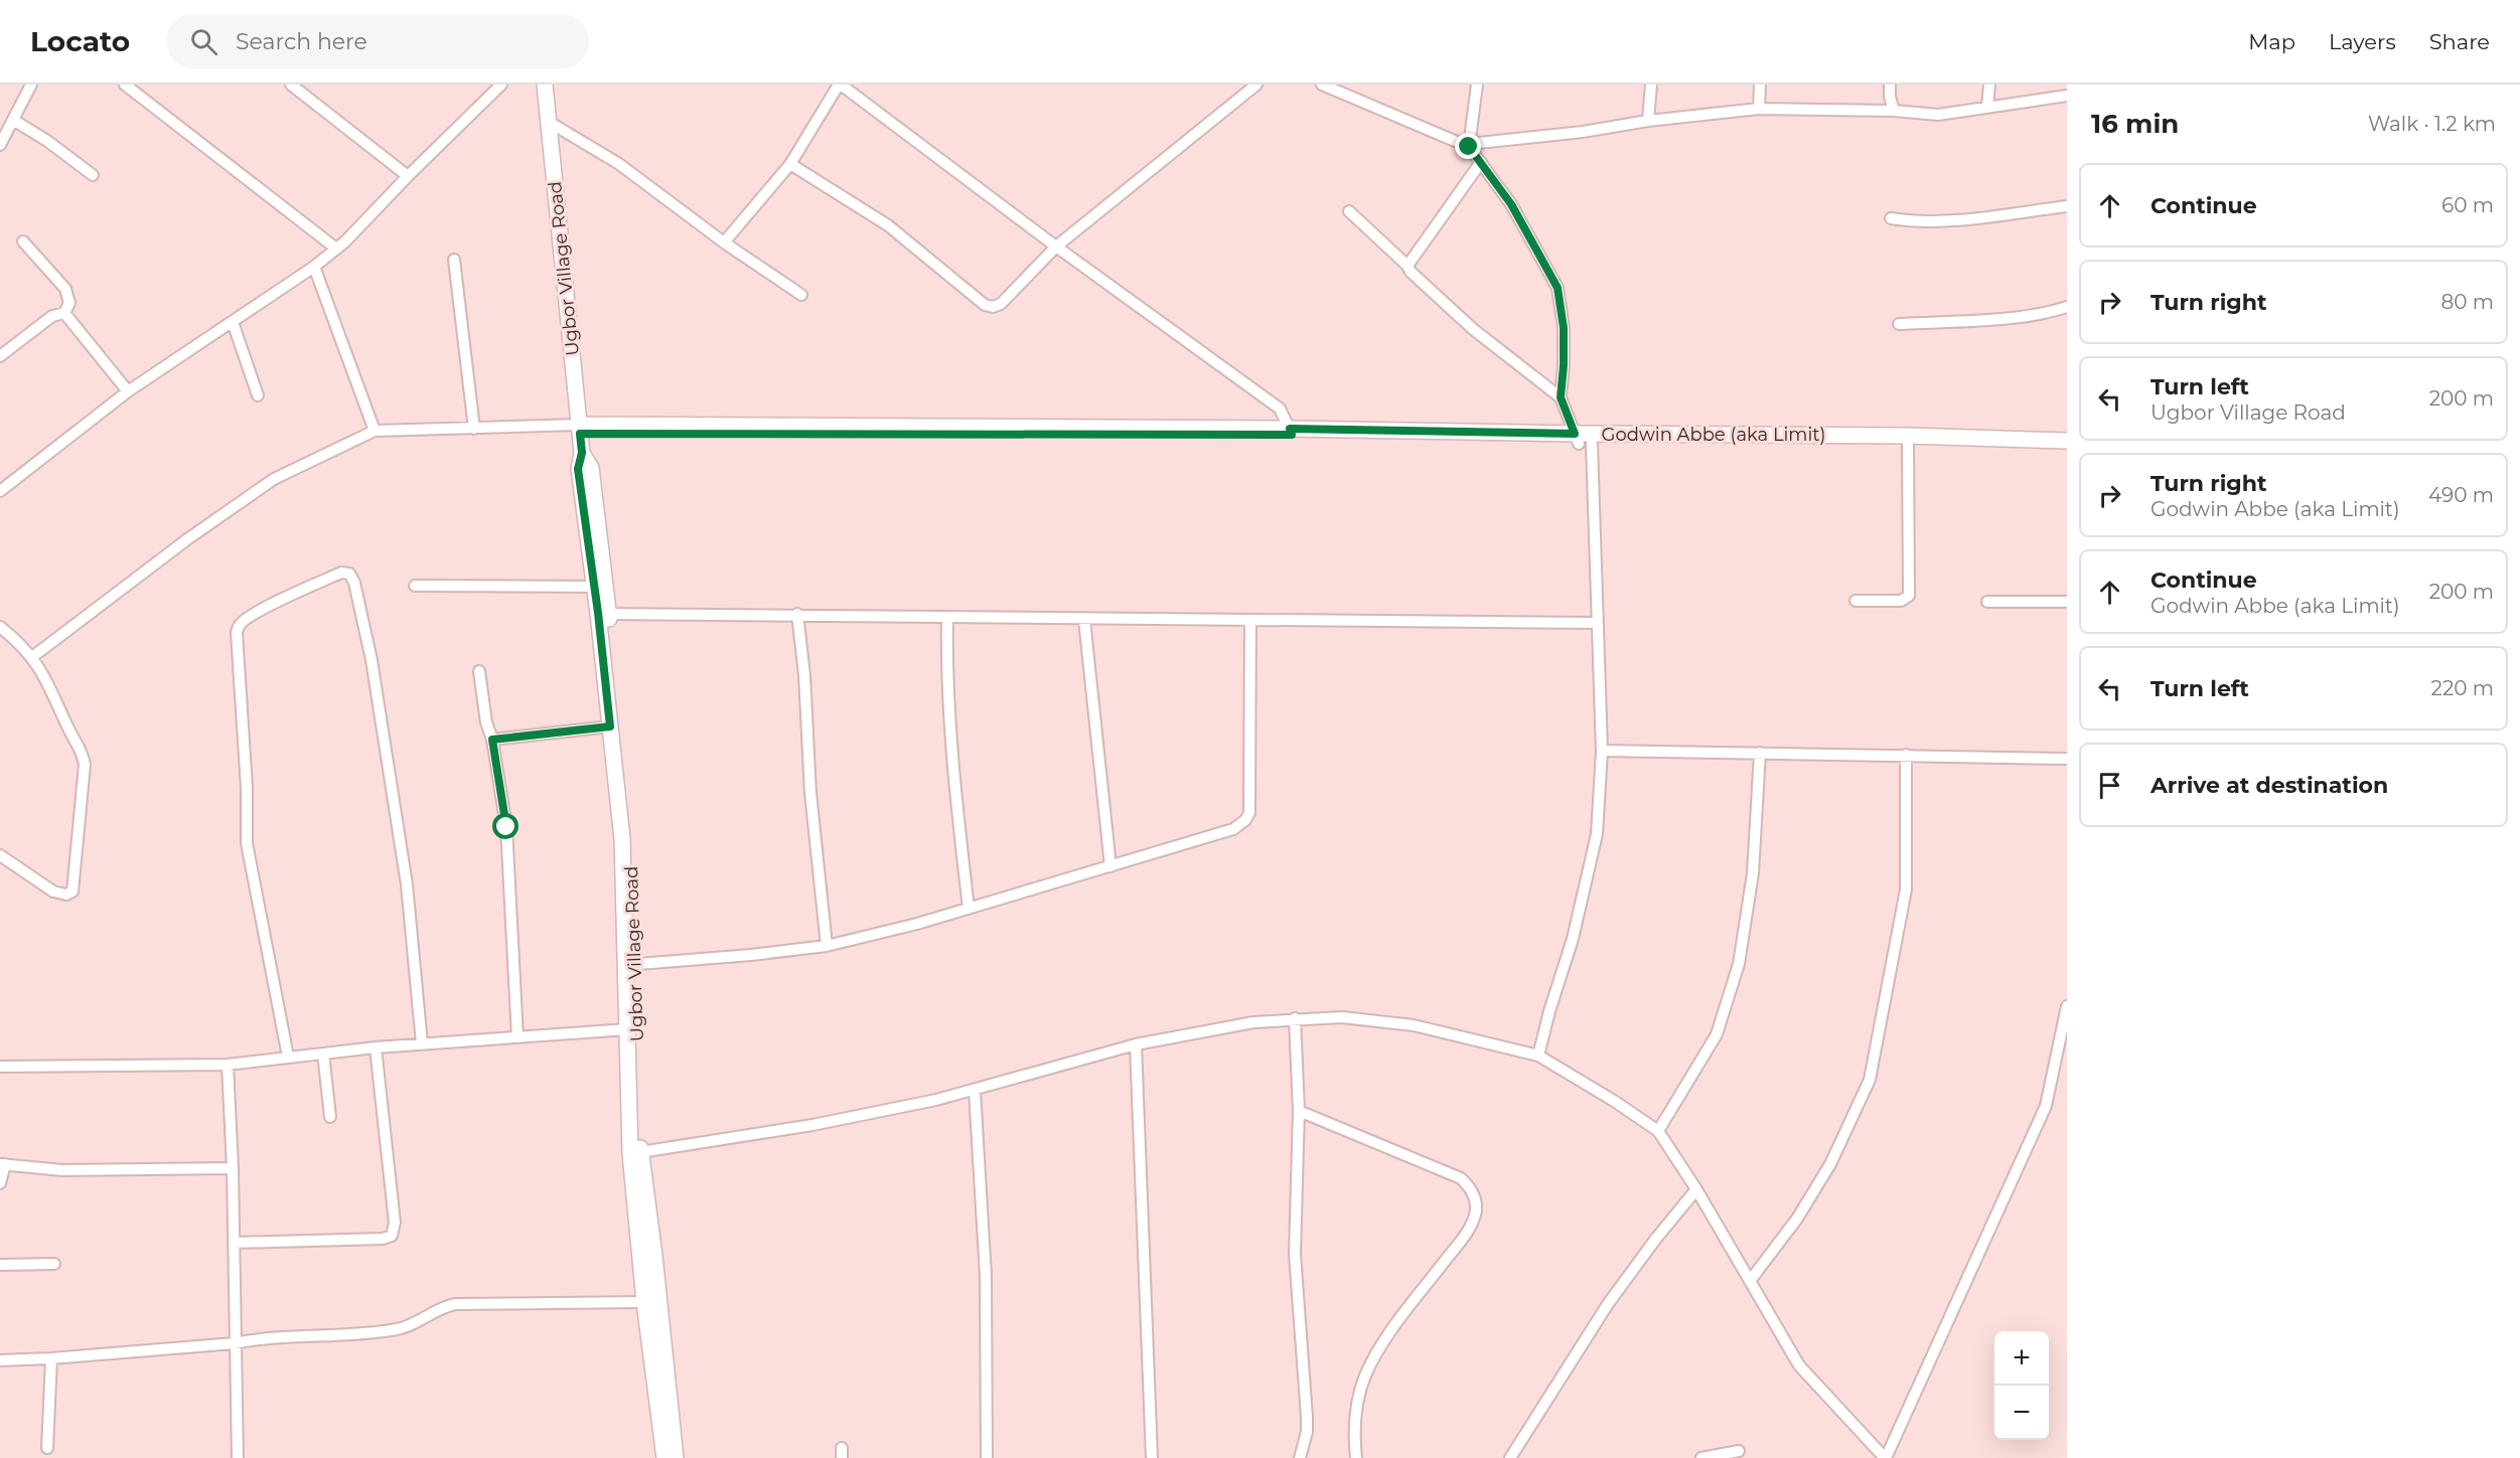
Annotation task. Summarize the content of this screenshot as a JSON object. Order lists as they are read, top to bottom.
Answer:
{
  "streets": {
    "street": ["Ugbor Village Road", "Godwin Abbe (aka Limit)"]
  },
  "crossings": [
    ["Ugbor Village Road", "Godwin Abbe (aka Limit)"]
  ],
  "page": {
    "header": "Locato",
    "search": "Search here",
    "nav": ["Map", "Layers", "Share"],
    "heading": ["16 min", "Walk · 1.2 km"],
    "list": [
      ["Continue", "60 m"],
      ["Turn right", "80 m"],
      ["Turn left", "Ugbor Village Road", "200 m"],
      ["Turn right", "Godwin Abbe (aka Limit)", "490 m"],
      ["Continue", "Godwin Abbe (aka Limit)", "200 m"],
      ["Turn left", "220 m"],
      "Arrive at destination"
    ],
    "map_buttons": ["+", "−"]
  }
}
